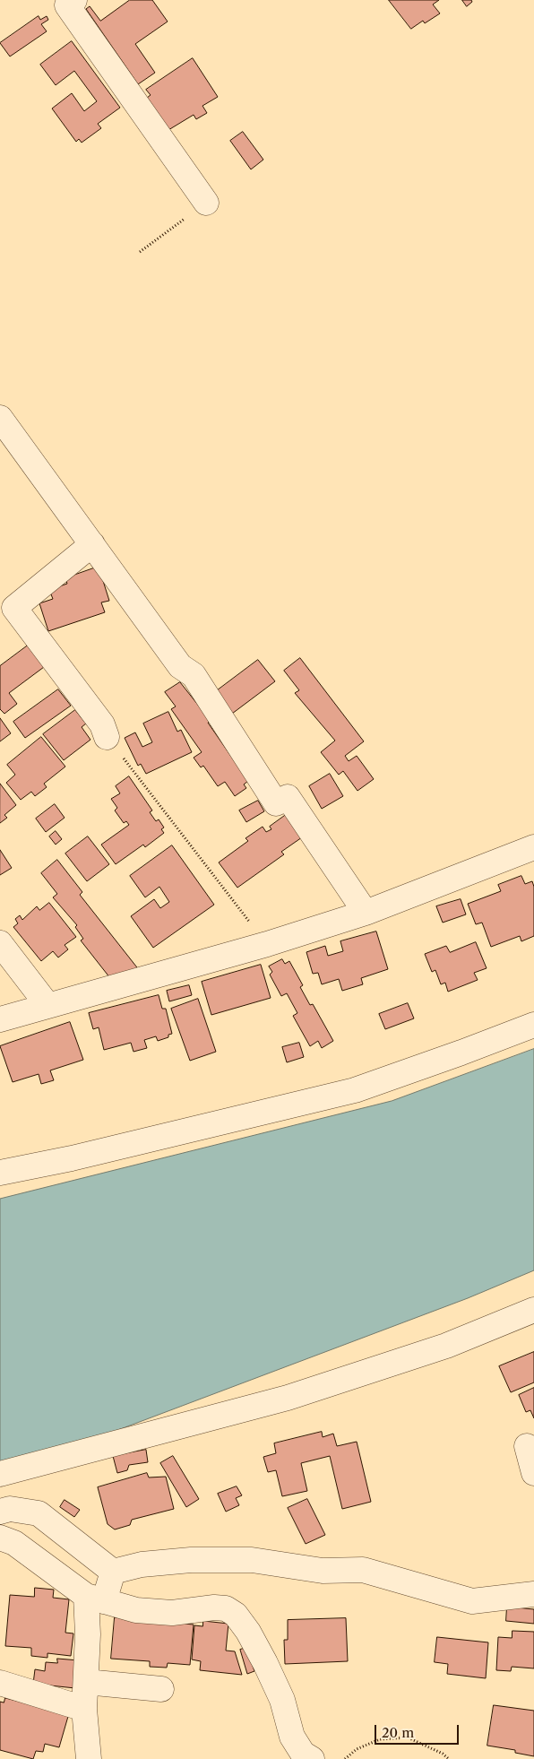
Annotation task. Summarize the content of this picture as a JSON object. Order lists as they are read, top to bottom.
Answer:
{
  "scale_bar": "20 m"
}
